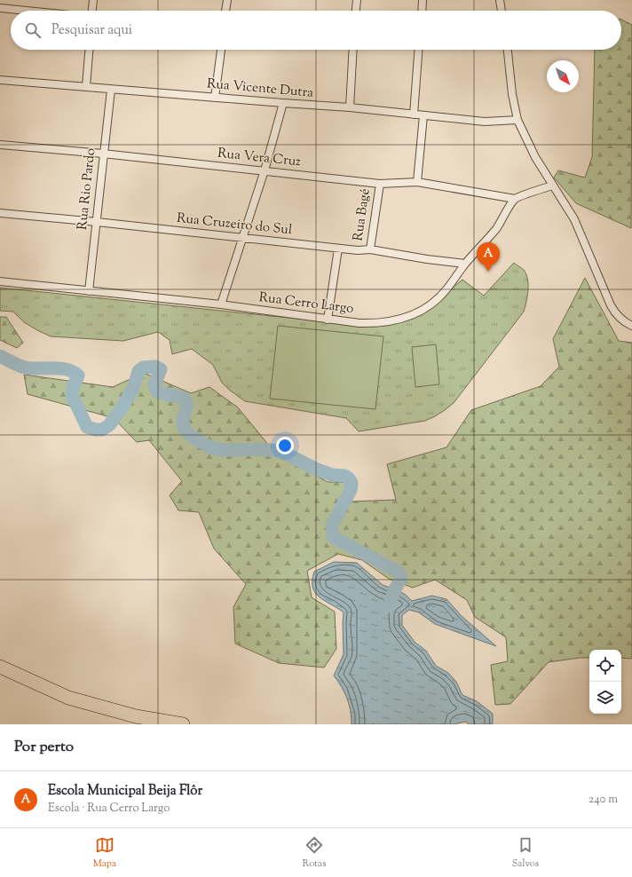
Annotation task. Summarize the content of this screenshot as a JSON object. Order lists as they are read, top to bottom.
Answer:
{
  "streets": {
    "street": [
      "Rua Vicente Dutra",
      "Rua Vera Cruz",
      "Rua Rio Pardo",
      "Rua Bagé",
      "Rua Cruzeiro do Sul",
      "Rua Cerro Largo"
    ]
  },
  "crossings": [
    ["Rua Vicente Dutra", "Rua Rio Pardo"],
    ["Rua Vera Cruz", "Rua Rio Pardo"],
    ["Rua Vera Cruz", "Rua Bagé"],
    ["Rua Vera Cruz", "Rua Cerro Largo"],
    ["Rua Rio Pardo", "Rua Cruzeiro do Sul"],
    ["Rua Rio Pardo", "Rua Cerro Largo"],
    ["Rua Bagé", "Rua Cruzeiro do Sul"],
    ["Rua Cruzeiro do Sul", "Rua Cerro Largo"]
  ],
  "north": "bottom right",
  "page": {
    "search": "Pesquisar aqui",
    "pins": "A",
    "heading": "Por perto",
    "list": [
      {
        "mark": "A",
        "name": "Escola Municipal Beija Flôr",
        "note": "Escola · Rua Cerro Largo",
        "value": "240 m"
      }
    ],
    "nav": ["Mapa", "Rotas", "Salvos"]
  }
}
